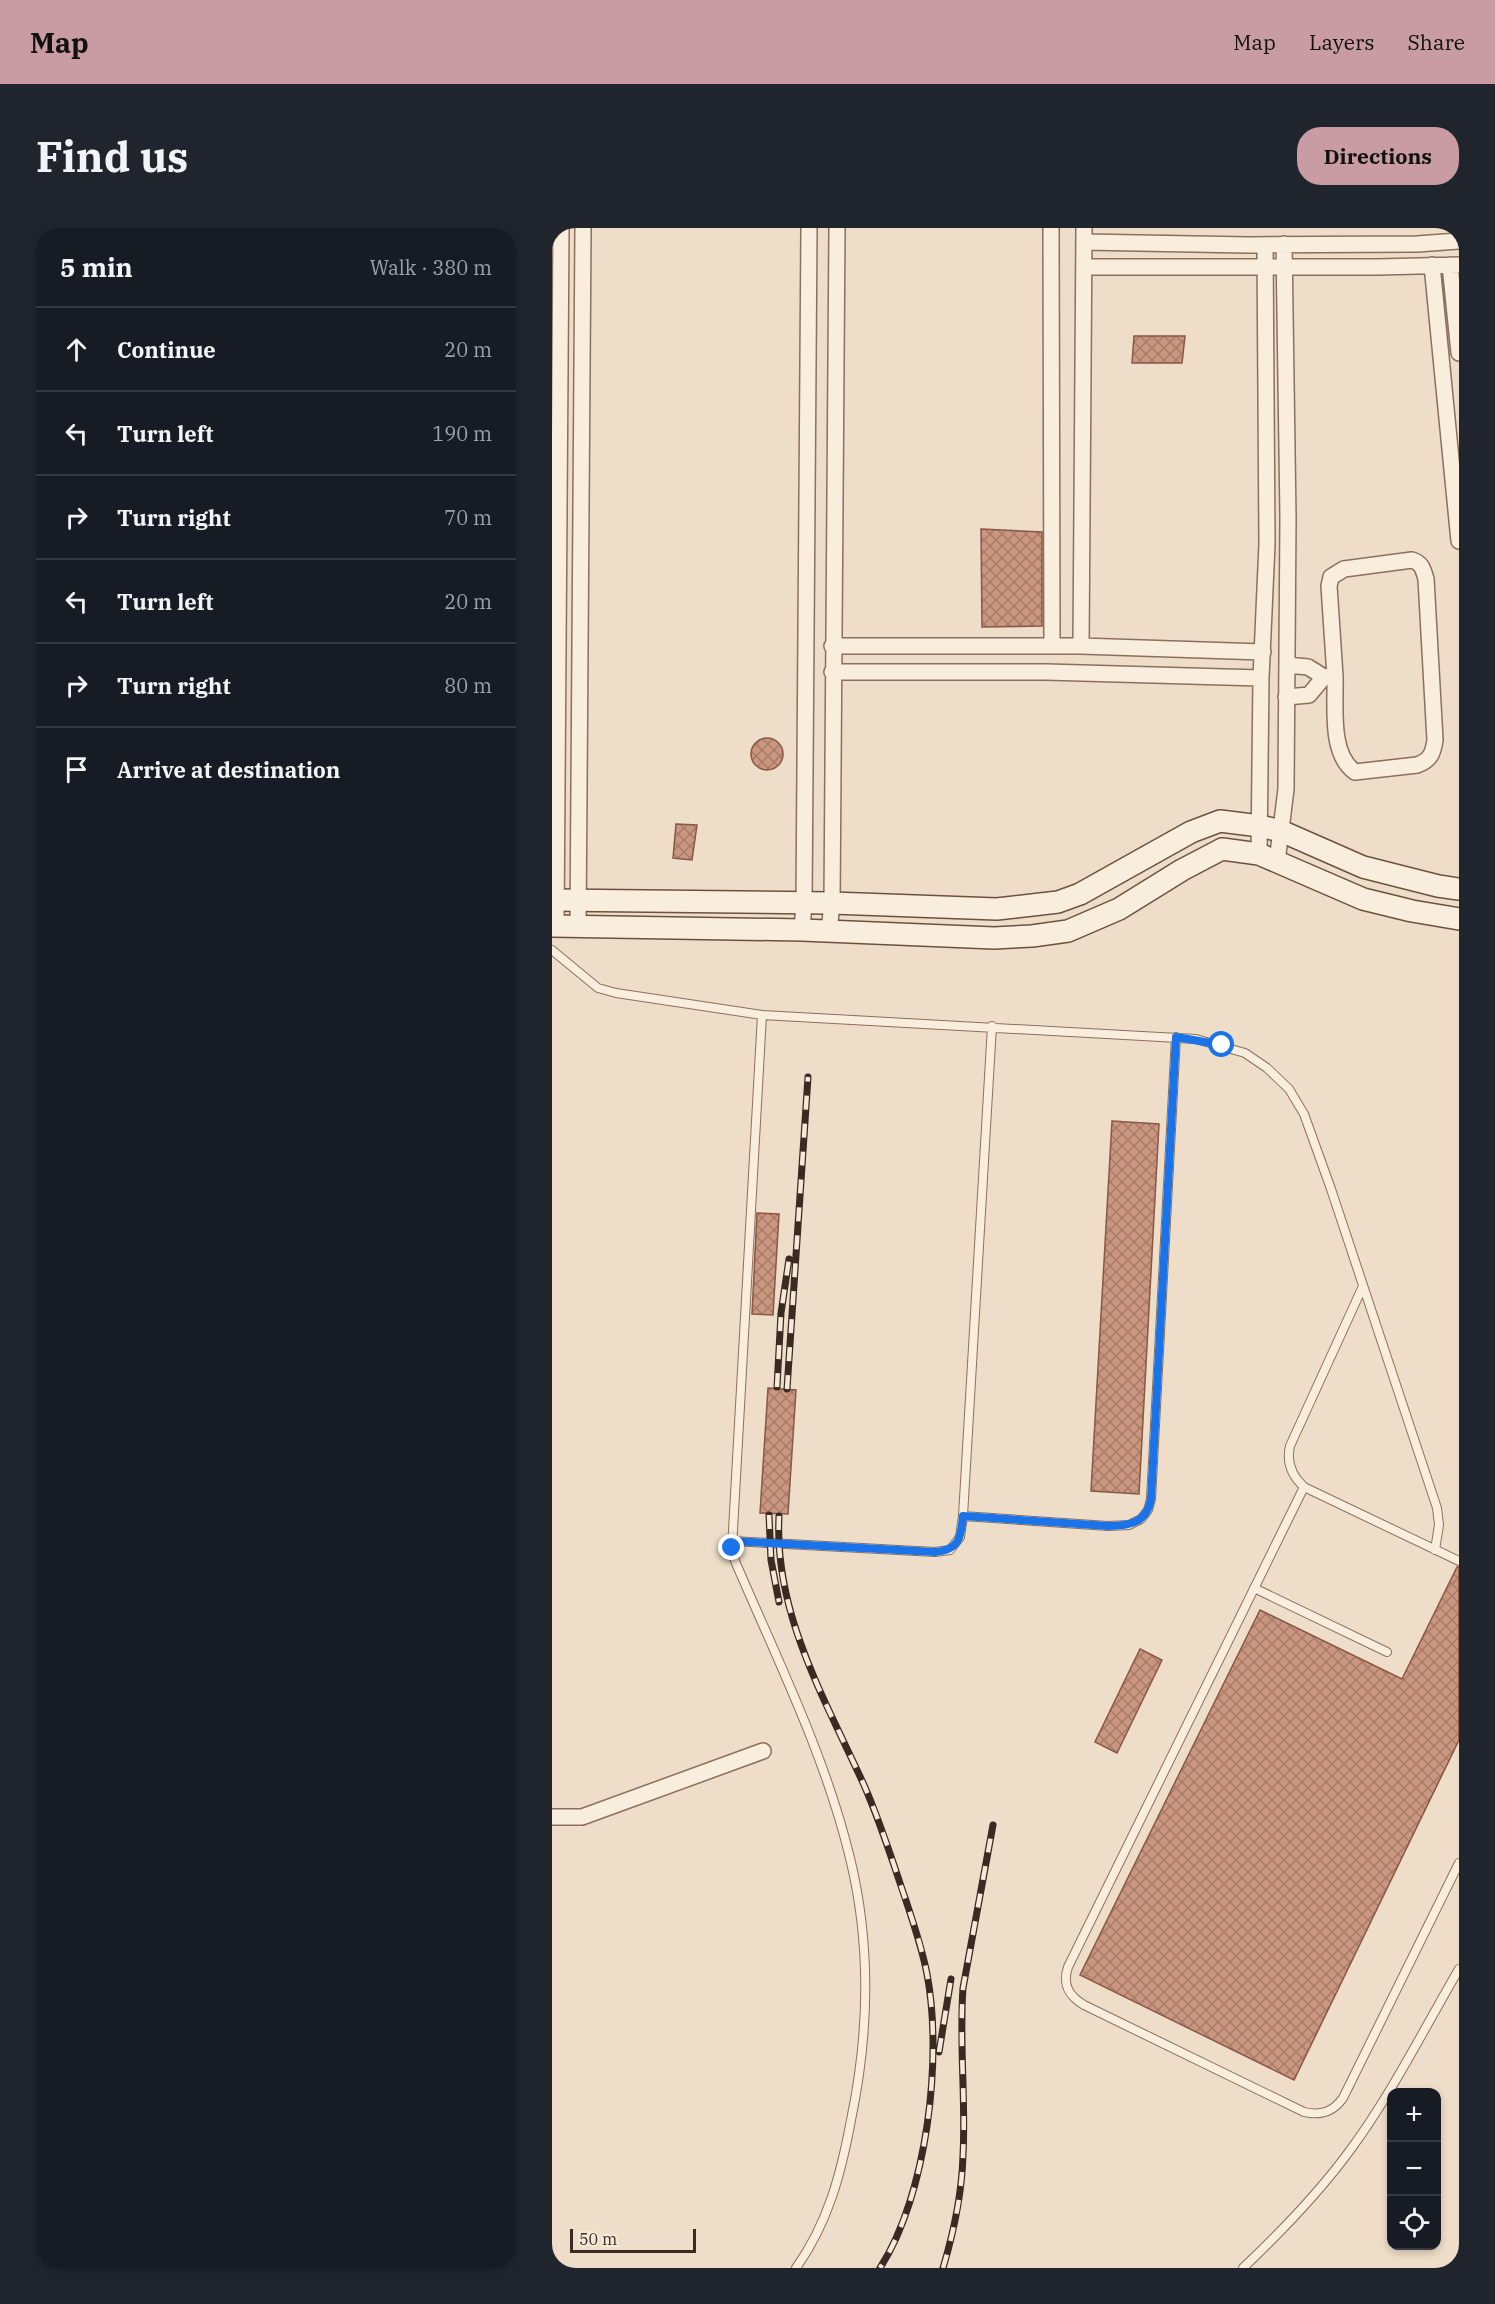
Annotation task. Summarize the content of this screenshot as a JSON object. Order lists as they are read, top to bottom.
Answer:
{
  "scale_bar": "50 m",
  "page": {
    "header": "Map",
    "nav": ["Map", "Layers", "Share"],
    "buttons": "Directions",
    "title": "Find us",
    "heading": ["5 min", "Walk · 380 m"],
    "list": [
      ["Continue", "20 m"],
      ["Turn left", "190 m"],
      ["Turn right", "70 m"],
      ["Turn left", "20 m"],
      ["Turn right", "80 m"],
      "Arrive at destination"
    ],
    "map_buttons": ["+", "−"],
    "scale": "50 m"
  }
}
